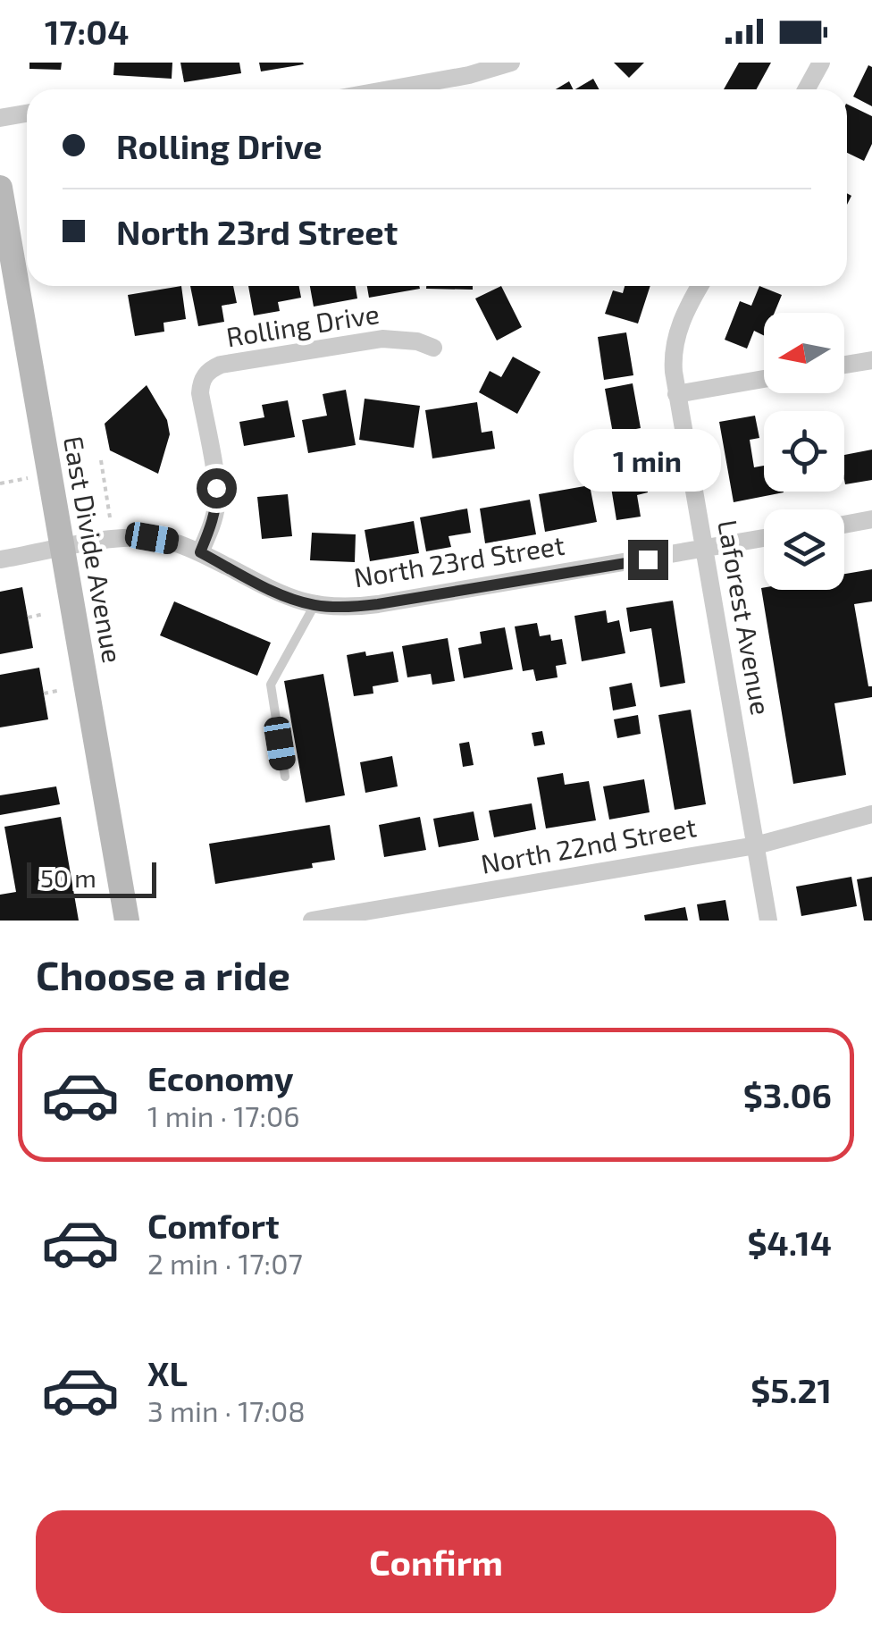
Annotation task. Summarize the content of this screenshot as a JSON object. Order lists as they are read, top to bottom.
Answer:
{
  "streets": {
    "street": [
      "Rolling Drive",
      "East Divide Avenue",
      "North 23rd Street",
      "Laforest Avenue",
      "North 22nd Street"
    ]
  },
  "crossings": [
    ["Rolling Drive", "North 23rd Street"],
    ["East Divide Avenue", "North 23rd Street"],
    ["North 23rd Street", "Laforest Avenue"],
    ["Laforest Avenue", "North 22nd Street"]
  ],
  "scale_bar": "50 m",
  "north": "left",
  "page": {
    "status": "17:04",
    "banner": ["Rolling Drive", "North 23rd Street"],
    "bubble": "1 min",
    "scale": "50 m",
    "heading": "Choose a ride",
    "list": [
      {
        "name": "Economy",
        "note": "1 min · 17:06",
        "value": "$3.06"
      },
      {
        "name": "Comfort",
        "note": "2 min · 17:07",
        "value": "$4.14"
      },
      {
        "name": "XL",
        "note": "3 min · 17:08",
        "value": "$5.21"
      }
    ],
    "buttons": "Confirm"
  }
}
